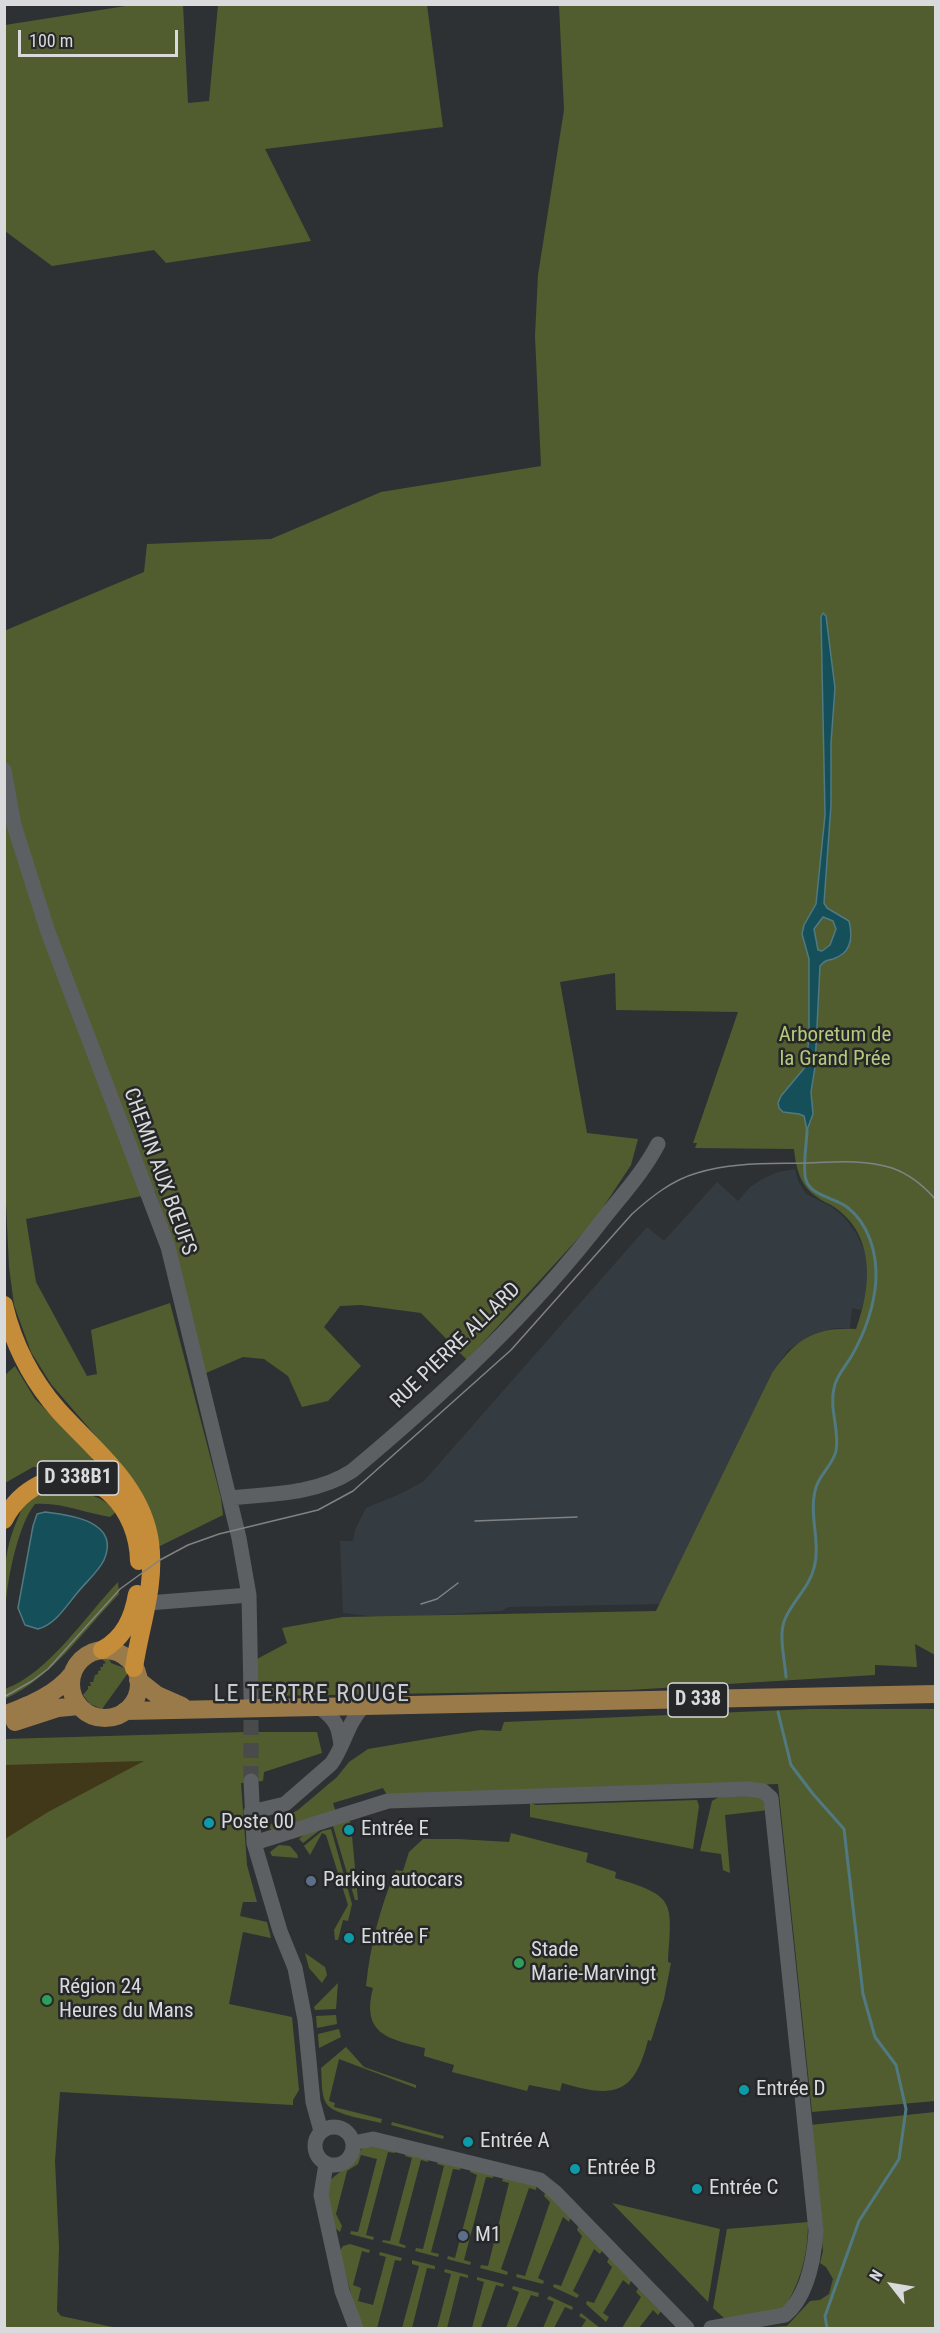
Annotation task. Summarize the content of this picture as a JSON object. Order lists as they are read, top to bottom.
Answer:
{
  "streets": {
    "highway": ["D 338B1"],
    "main road": ["D 338"],
    "street": ["CHEMIN AUX BŒUFS", "RUE PIERRE ALLARD"]
  },
  "crossings": [
    ["CHEMIN AUX BŒUFS", "RUE PIERRE ALLARD"],
    ["CHEMIN AUX BŒUFS", "D 338"],
    ["D 338B1", "D 338"]
  ],
  "districts": ["LE TERTRE ROUGE"],
  "parks": ["Arboretum de la Grand Prée"],
  "places": [
    "Poste 00",
    "Entrée E",
    "Parking autocars",
    "Entrée F",
    "Stade Marie-Marvingt",
    "Région 24 Heures du Mans",
    "Entrée D",
    "Entrée A",
    "Entrée B",
    "Entrée C",
    "M1"
  ],
  "scale_bar": "100 m",
  "north": "top left"
}
